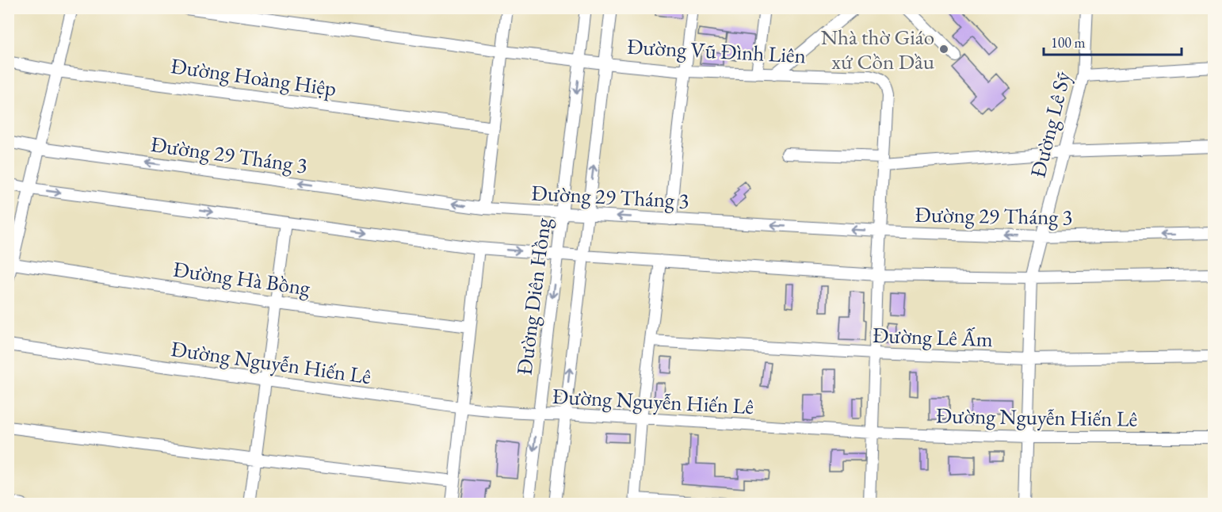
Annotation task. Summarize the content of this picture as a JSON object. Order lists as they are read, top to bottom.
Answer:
{
  "streets": {
    "street": [
      "Đường Vũ Đình Liên",
      "Đường Hoàng Hiệp",
      "Đường Lê Sỹ",
      "Đường 29 Tháng 3",
      "Đường Hà Bồng",
      "Đường Diên Hồng",
      "Đường Lê Ấm",
      "Đường Nguyễn Hiến Lê"
    ]
  },
  "crossings": [
    ["Đường Vũ Đình Liên", "Đường 29 Tháng 3"],
    ["Đường Vũ Đình Liên", "Đường Diên Hồng"],
    ["Đường Vũ Đình Liên", "Đường Lê Ấm"],
    ["Đường Vũ Đình Liên", "Đường Nguyễn Hiến Lê"],
    ["Đường Lê Sỹ", "Đường 29 Tháng 3"],
    ["Đường Lê Sỹ", "Đường Lê Ấm"],
    ["Đường Lê Sỹ", "Đường Nguyễn Hiến Lê"],
    ["Đường 29 Tháng 3", "Đường Diên Hồng"],
    ["Đường Diên Hồng", "Đường Nguyễn Hiến Lê"]
  ],
  "places": ["Nhà thờ Giáo xứ Cồn Dầu"],
  "scale_bar": "100 m"
}
